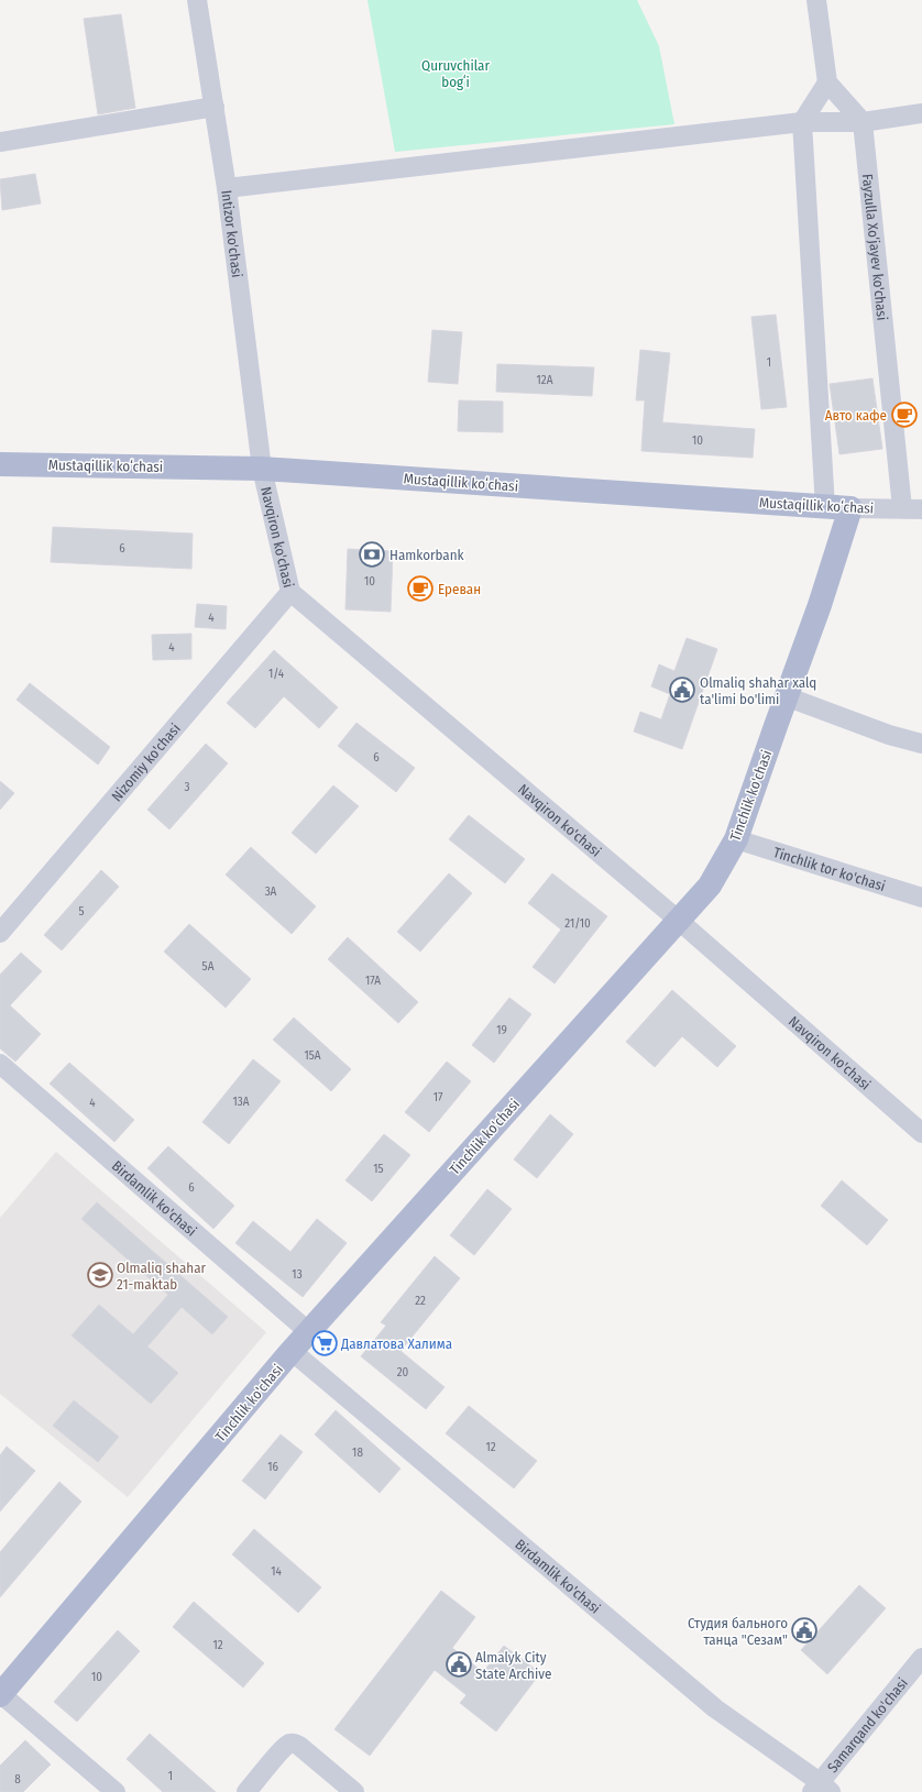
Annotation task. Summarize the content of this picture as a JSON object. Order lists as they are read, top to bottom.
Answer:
{
  "streets": {
    "main road": ["Mustaqillik koʻchasi", "Tinchlik ko'chasi"],
    "street": [
      "Intizor ko'chasi",
      "Fayzulla Xo‘jayev ko'chasi",
      "Navqiron ko'chasi",
      "Nizomiy ko'chasi",
      "Tinchlik tor ko'chasi",
      "Birdamlik ko'chasi",
      "Samarqand ko'chasi"
    ]
  },
  "crossings": [
    ["Intizor ko'chasi", "Mustaqillik koʻchasi"],
    ["Intizor ko'chasi", "Navqiron ko'chasi"],
    ["Fayzulla Xo‘jayev ko'chasi", "Mustaqillik koʻchasi"],
    ["Mustaqillik koʻchasi", "Navqiron ko'chasi"],
    ["Mustaqillik koʻchasi", "Tinchlik ko'chasi"],
    ["Navqiron ko'chasi", "Nizomiy ko'chasi"],
    ["Navqiron ko'chasi", "Tinchlik ko'chasi"],
    ["Tinchlik ko'chasi", "Tinchlik tor ko'chasi"],
    ["Tinchlik ko'chasi", "Birdamlik ko'chasi"],
    ["Birdamlik ko'chasi", "Samarqand ko'chasi"]
  ],
  "parks": ["Quruvchilar bogʻi"],
  "places": {
    "cafe": ["Авто кафе", "Ереван"],
    "bank": ["Hamkorbank"],
    "public building": ["Olmaliq shahar xalq ta'limi bo'limi", "Студия бального танца \"Сезам\"", "Almalyk City State Archive"],
    "school or university": ["Olmaliq shahar 21-maktab"],
    "supermarket": ["Давлатова Халима"]
  },
  "house_numbers": [
    "1",
    "12A",
    "10",
    "6",
    "10",
    "4",
    "4",
    "1/4",
    "6",
    "3",
    "3А",
    "5",
    "21/10",
    "5А",
    "17А",
    "19",
    "15А",
    "17",
    "13А",
    "4",
    "15",
    "6",
    "13",
    "22",
    "20",
    "12",
    "18",
    "16",
    "14",
    "12",
    "10",
    "1",
    "8"
  ]
}
